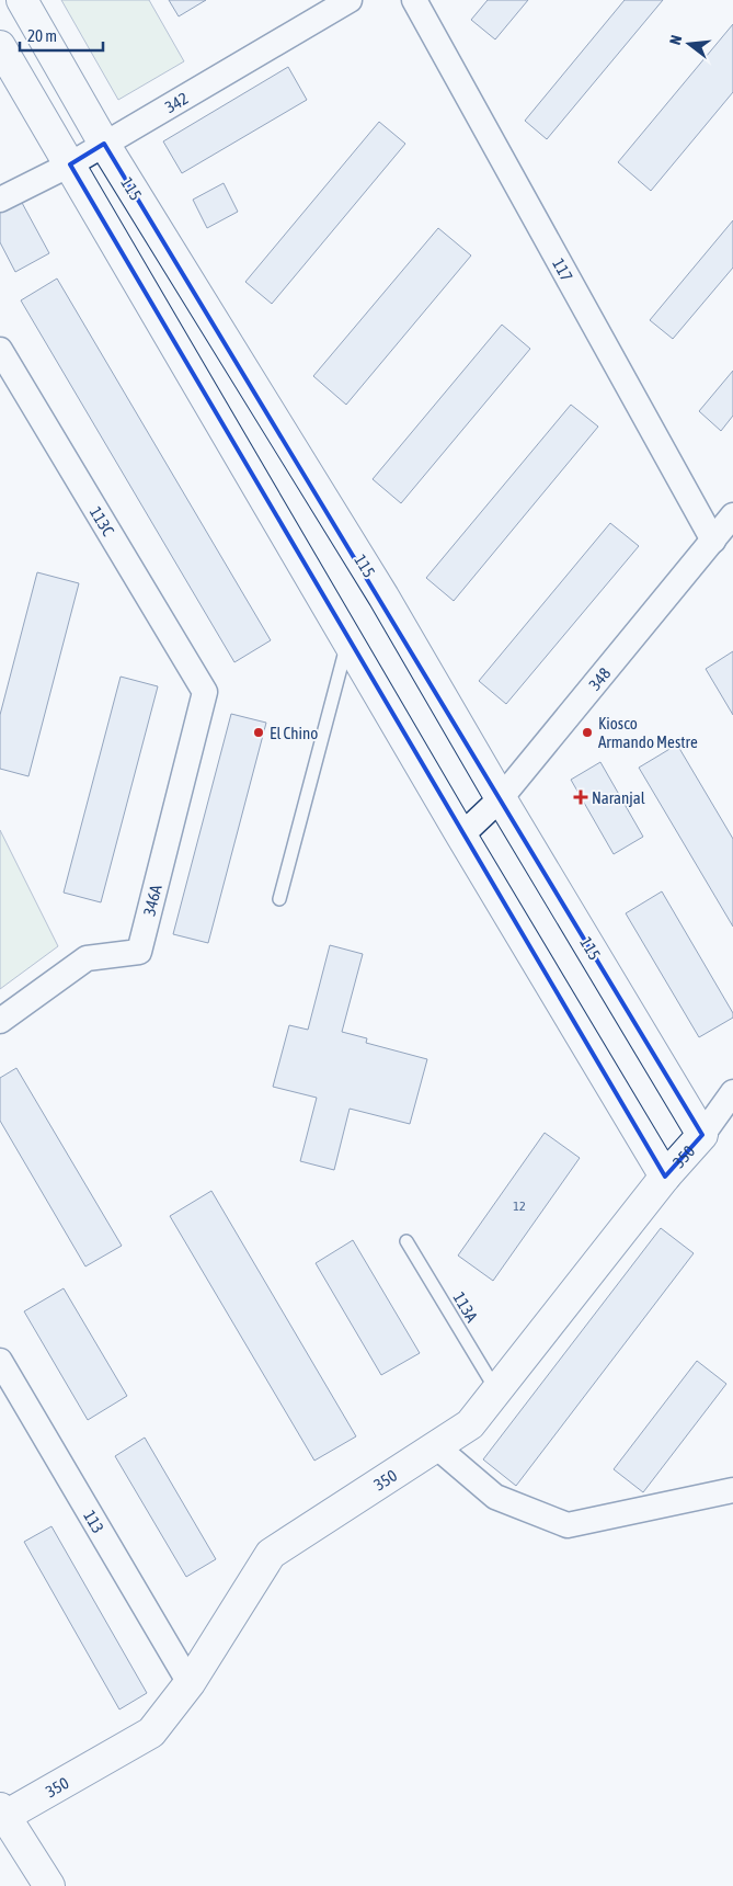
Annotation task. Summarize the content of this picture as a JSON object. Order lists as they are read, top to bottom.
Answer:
{
  "streets": {
    "street": [
      "342",
      "115",
      "117",
      "113C",
      "348",
      "346A",
      "350",
      "113"
    ],
    "lane": ["113A"]
  },
  "crossings": [
    ["342", "115"],
    ["115", "348"],
    ["115", "350"],
    ["117", "348"],
    ["113C", "346A"],
    ["350", "113A"],
    ["350", "113"]
  ],
  "places": {
    "other": ["El Chino", "Kiosco Armando Mestre"],
    "health": ["Naranjal"]
  },
  "house_numbers": ["12"],
  "scale_bar": "20 m",
  "north": "left"
}
